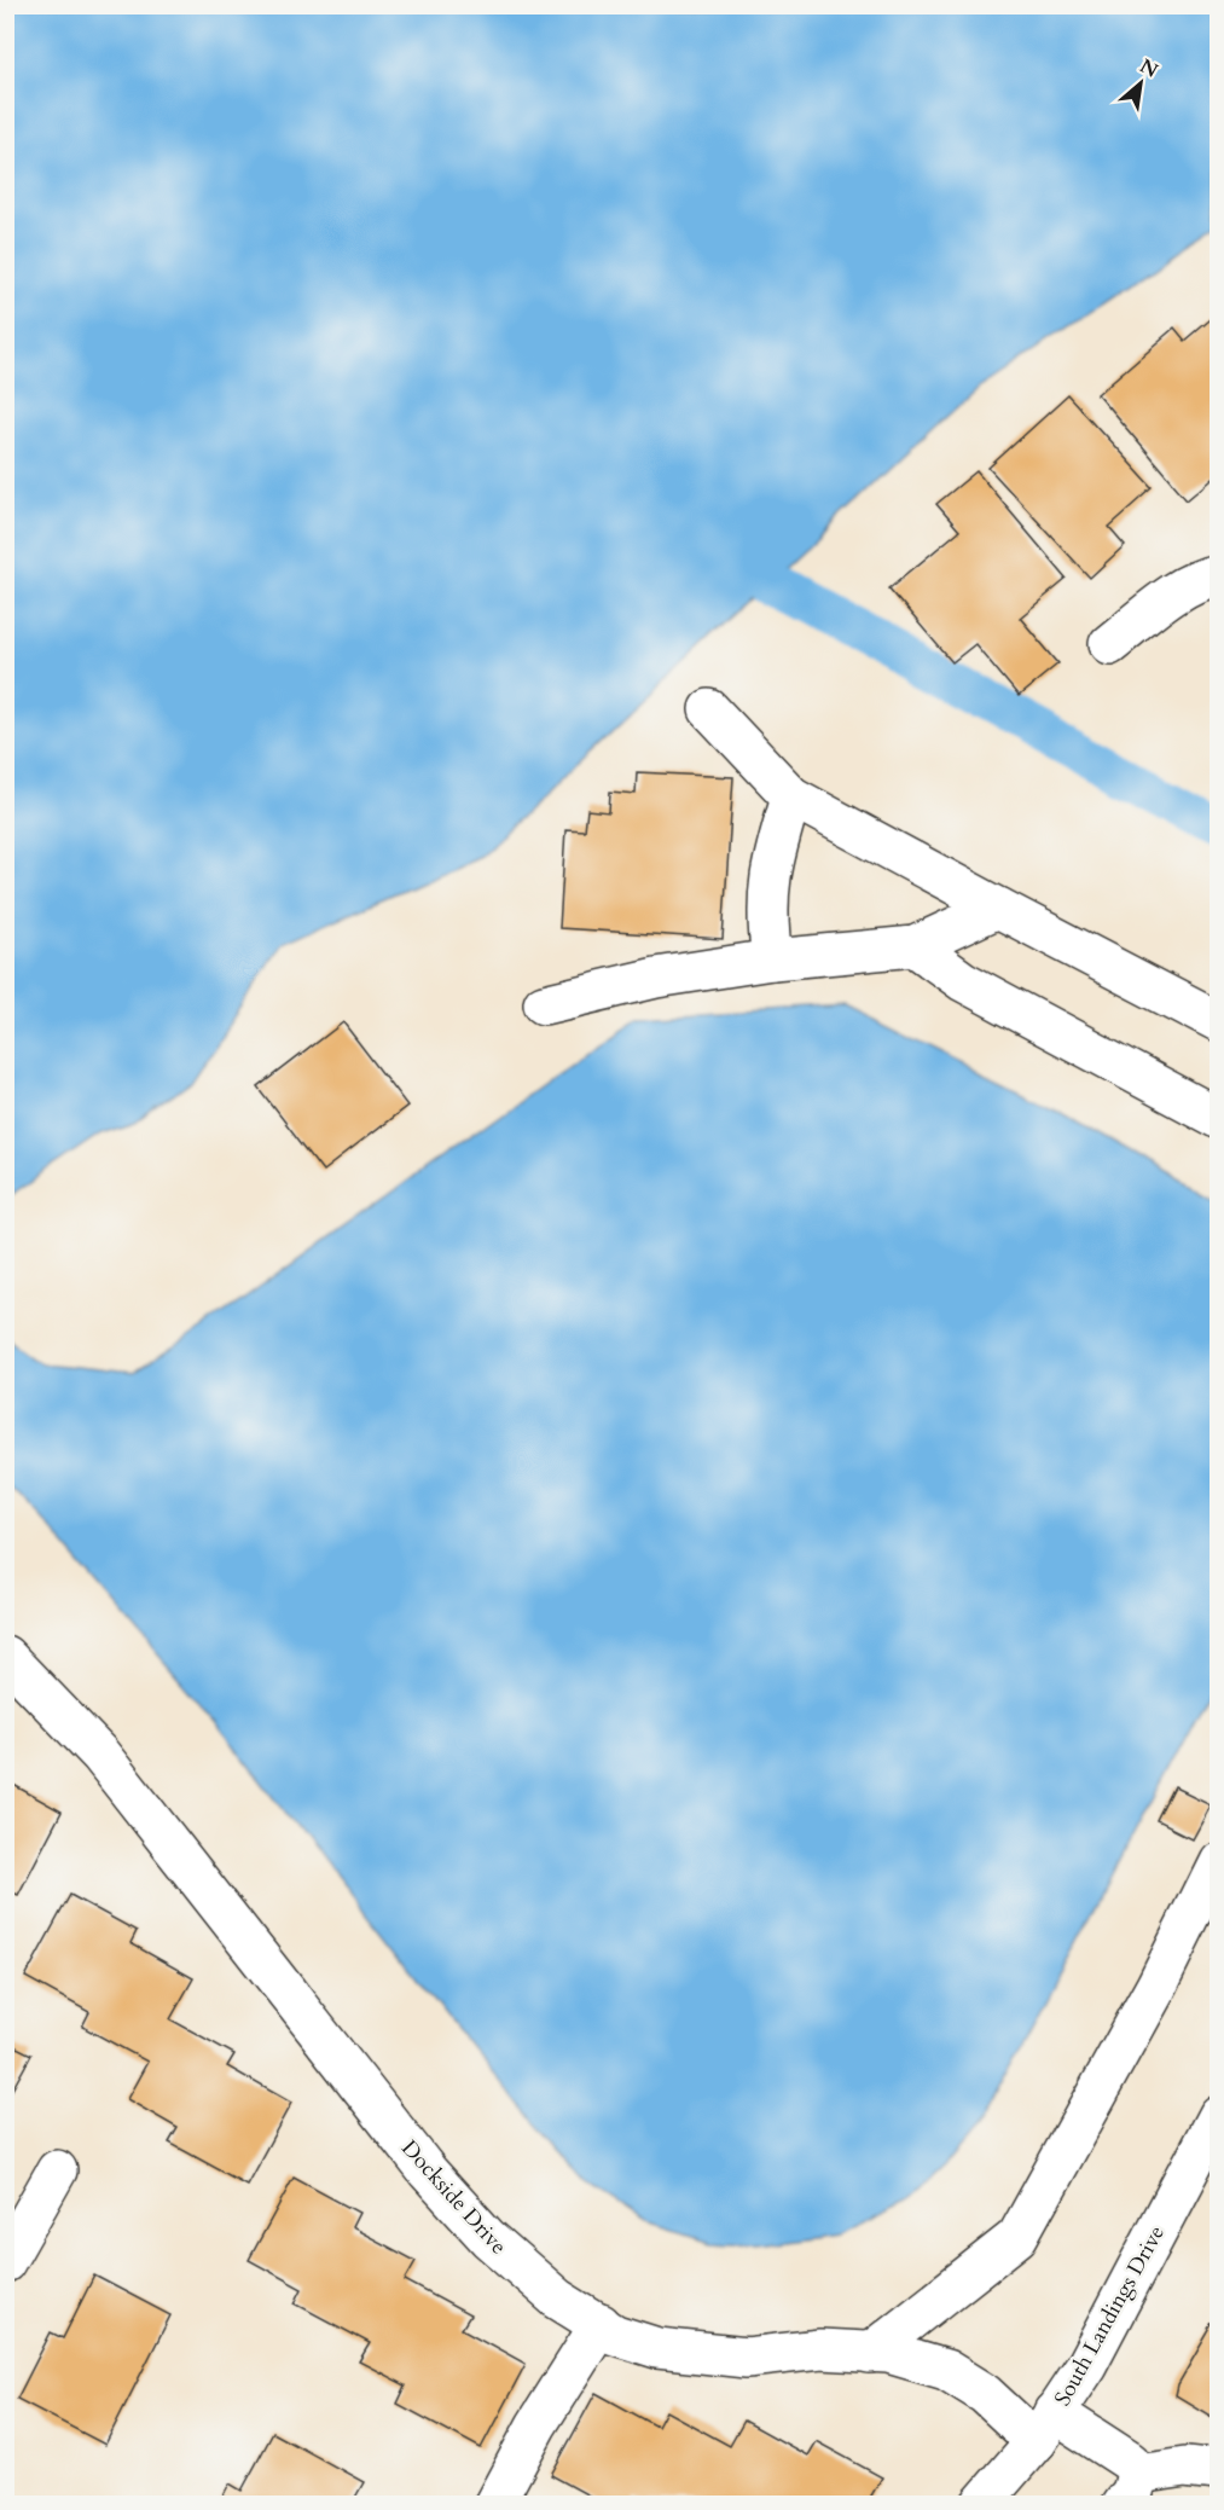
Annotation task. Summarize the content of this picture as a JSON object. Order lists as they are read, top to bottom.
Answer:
{
  "streets": {
    "street": ["Dockside Drive", "South Landings Drive"]
  },
  "crossings": [
    ["Dockside Drive", "South Landings Drive"]
  ],
  "north": "top right"
}
